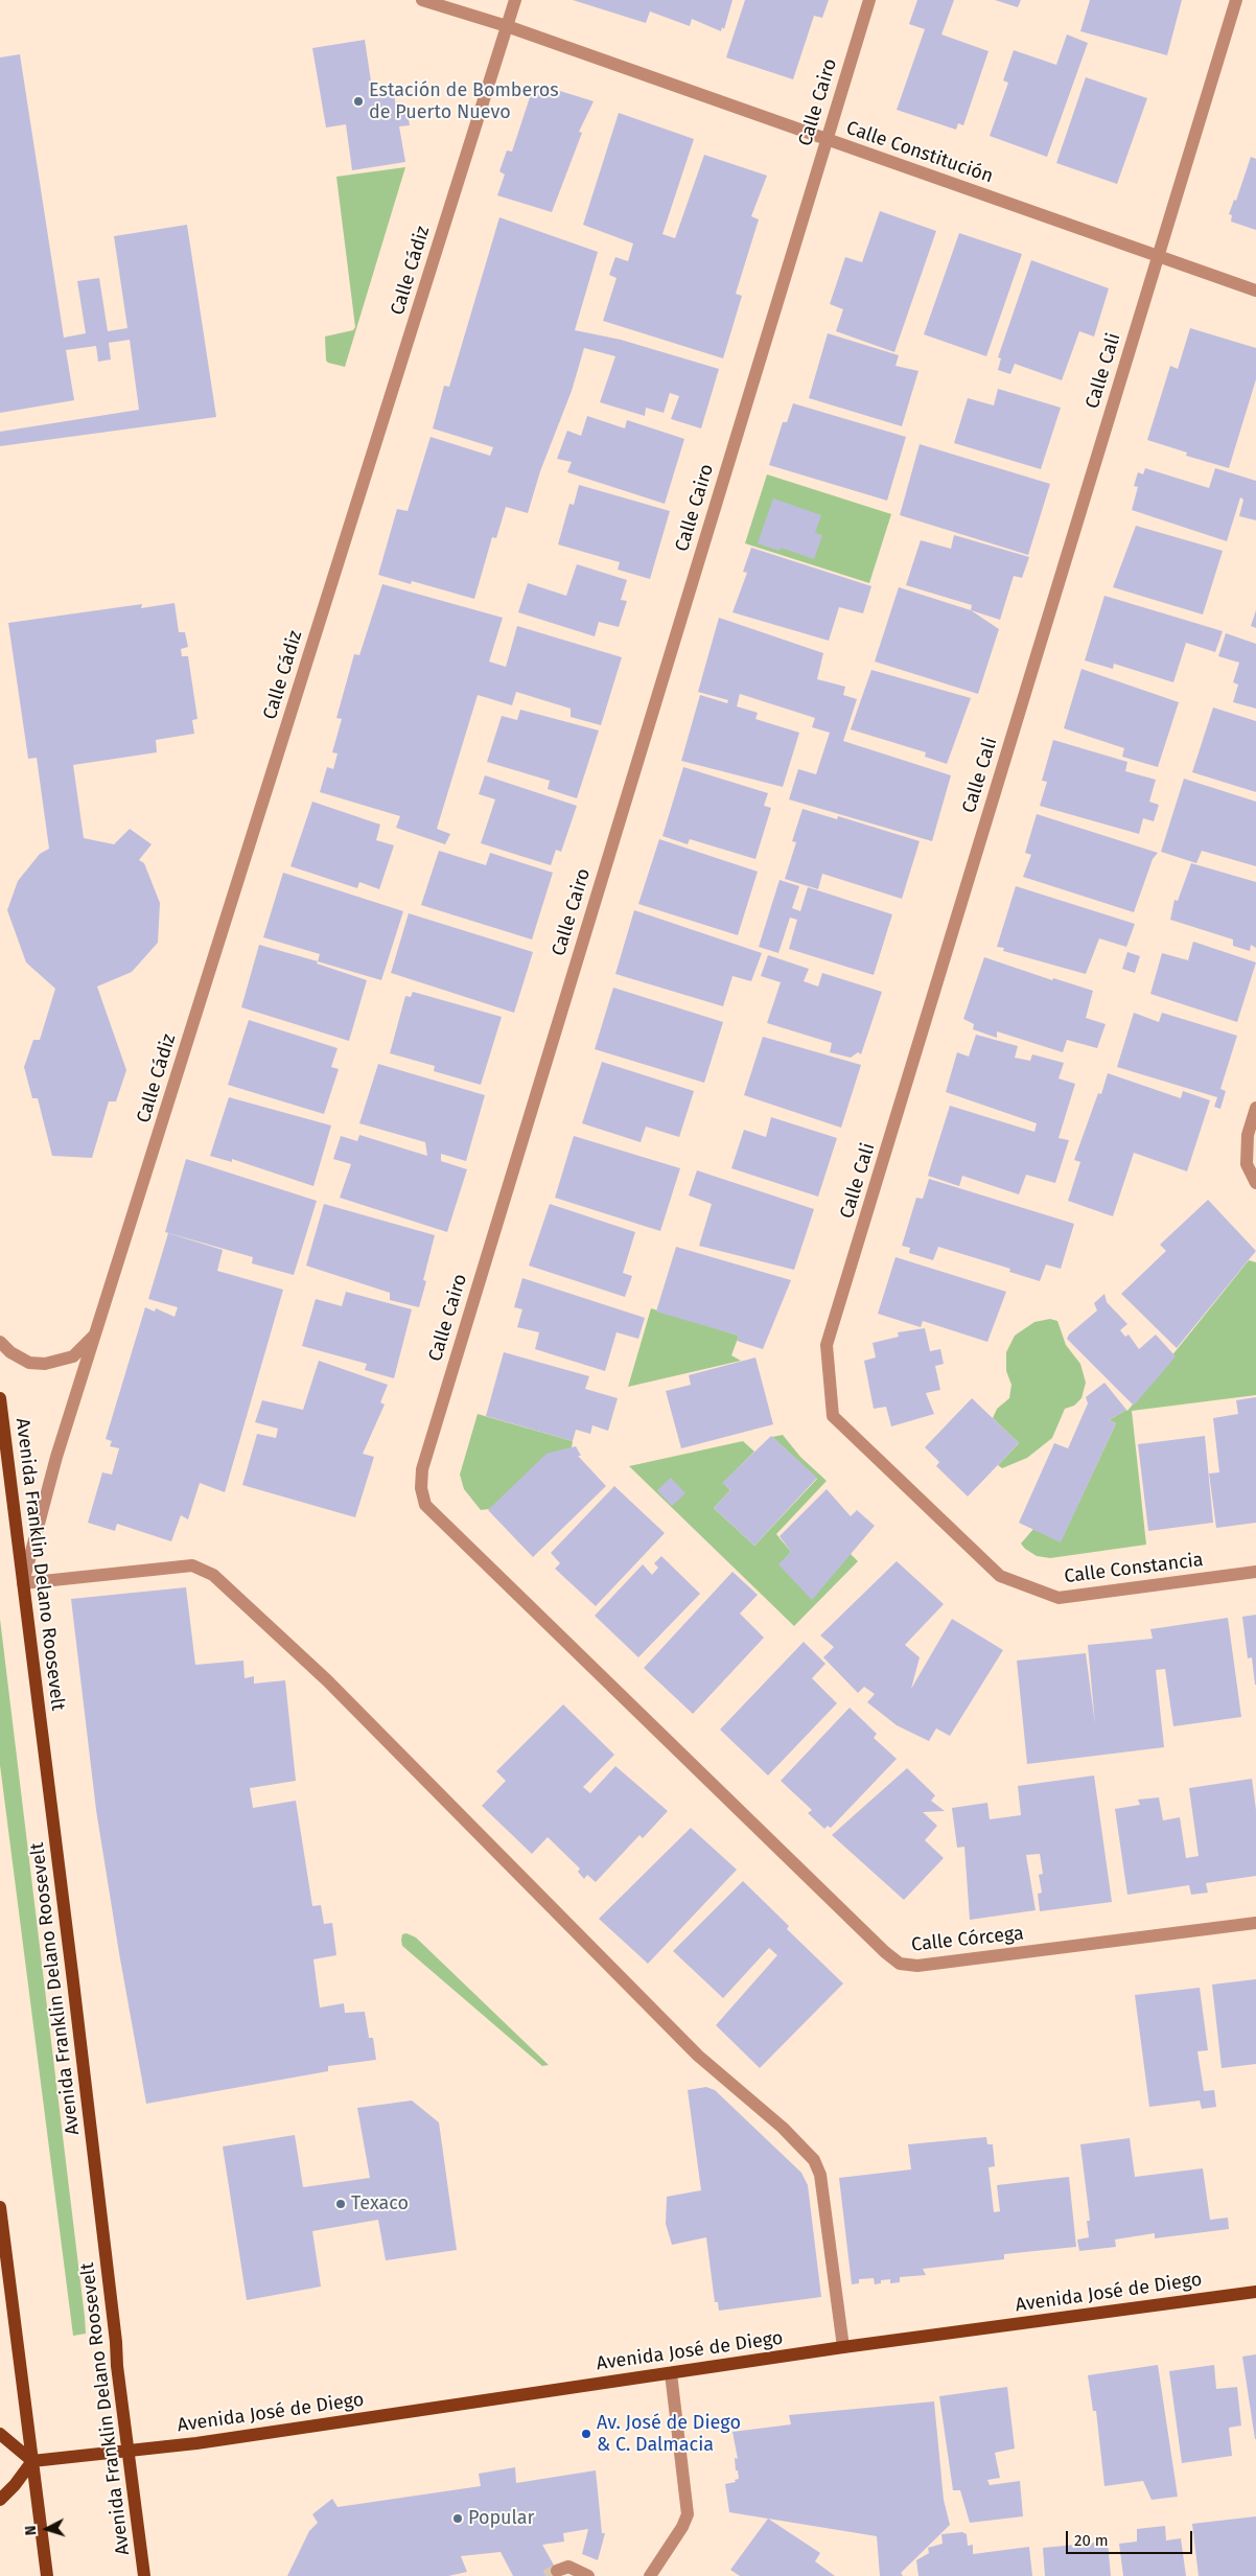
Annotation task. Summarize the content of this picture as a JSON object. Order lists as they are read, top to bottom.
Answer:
{
  "streets": {
    "main road": ["Avenida Franklin Delano Roosevelt", "Avenida José de Diego"],
    "street": [
      "Calle Cairo",
      "Calle Constitución",
      "Calle Cádiz",
      "Calle Cali",
      "Calle Constancia",
      "Calle Córcega"
    ]
  },
  "crossings": [
    ["Calle Cairo", "Calle Constitución"],
    ["Calle Cairo", "Calle Córcega"],
    ["Calle Constitución", "Calle Cádiz"],
    ["Calle Constitución", "Calle Cali"],
    ["Calle Cádiz", "Avenida Franklin Delano Roosevelt"],
    ["Calle Cali", "Calle Constancia"],
    ["Avenida Franklin Delano Roosevelt", "Avenida José de Diego"]
  ],
  "places": [
    "Estación de Bomberos de Puerto Nuevo",
    "Texaco",
    "Av. José de Diego & C. Dalmacia",
    "Popular"
  ],
  "scale_bar": "20 m",
  "north": "left"
}
